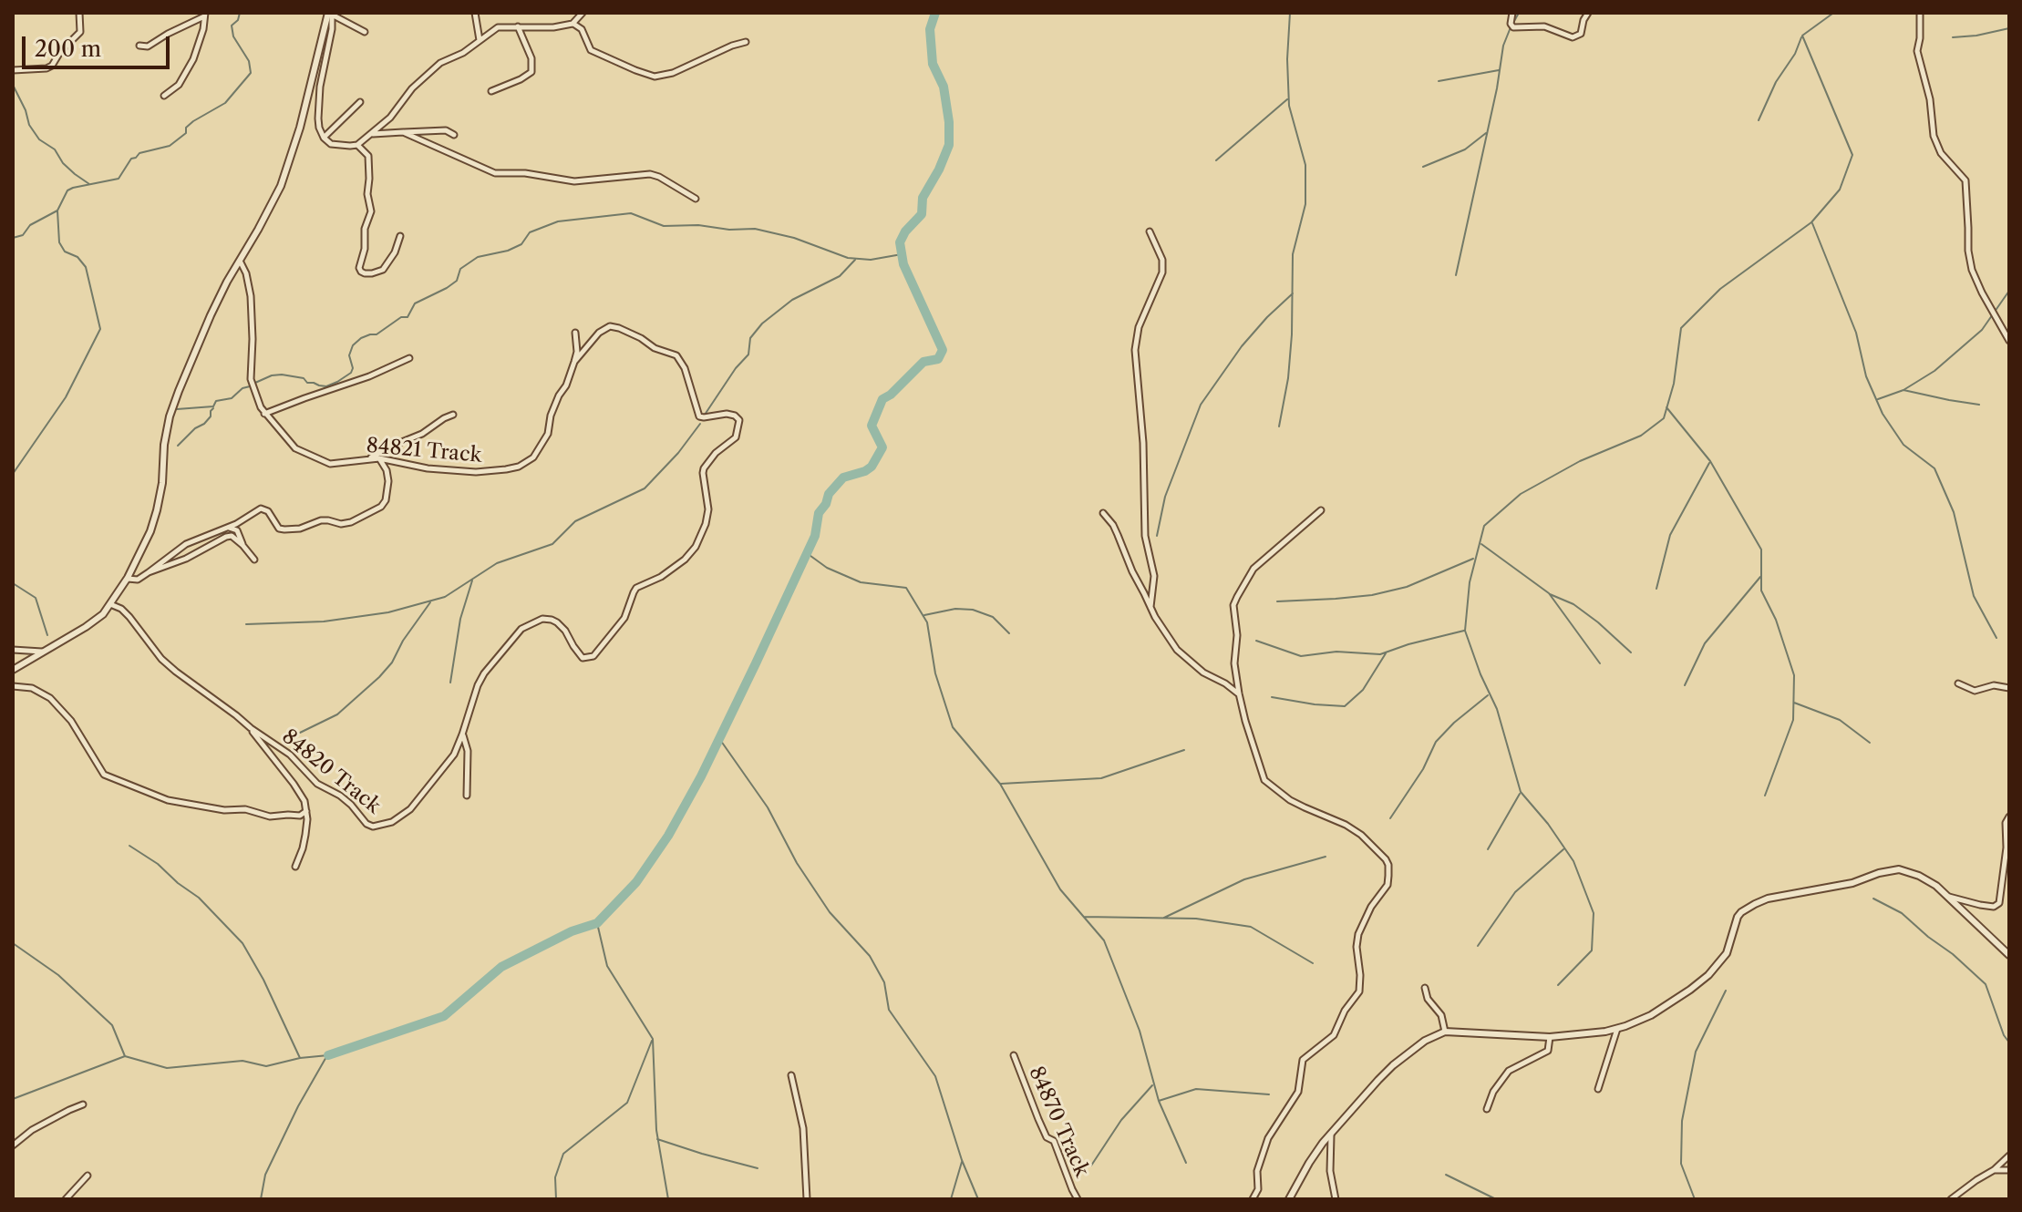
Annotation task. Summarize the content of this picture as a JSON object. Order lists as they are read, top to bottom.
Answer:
{
  "streets": {
    "street": ["84821 Track", "84820 Track", "84870 Track"]
  },
  "crossings": [
    ["84821 Track", "84820 Track"]
  ],
  "scale_bar": "200 m"
}
